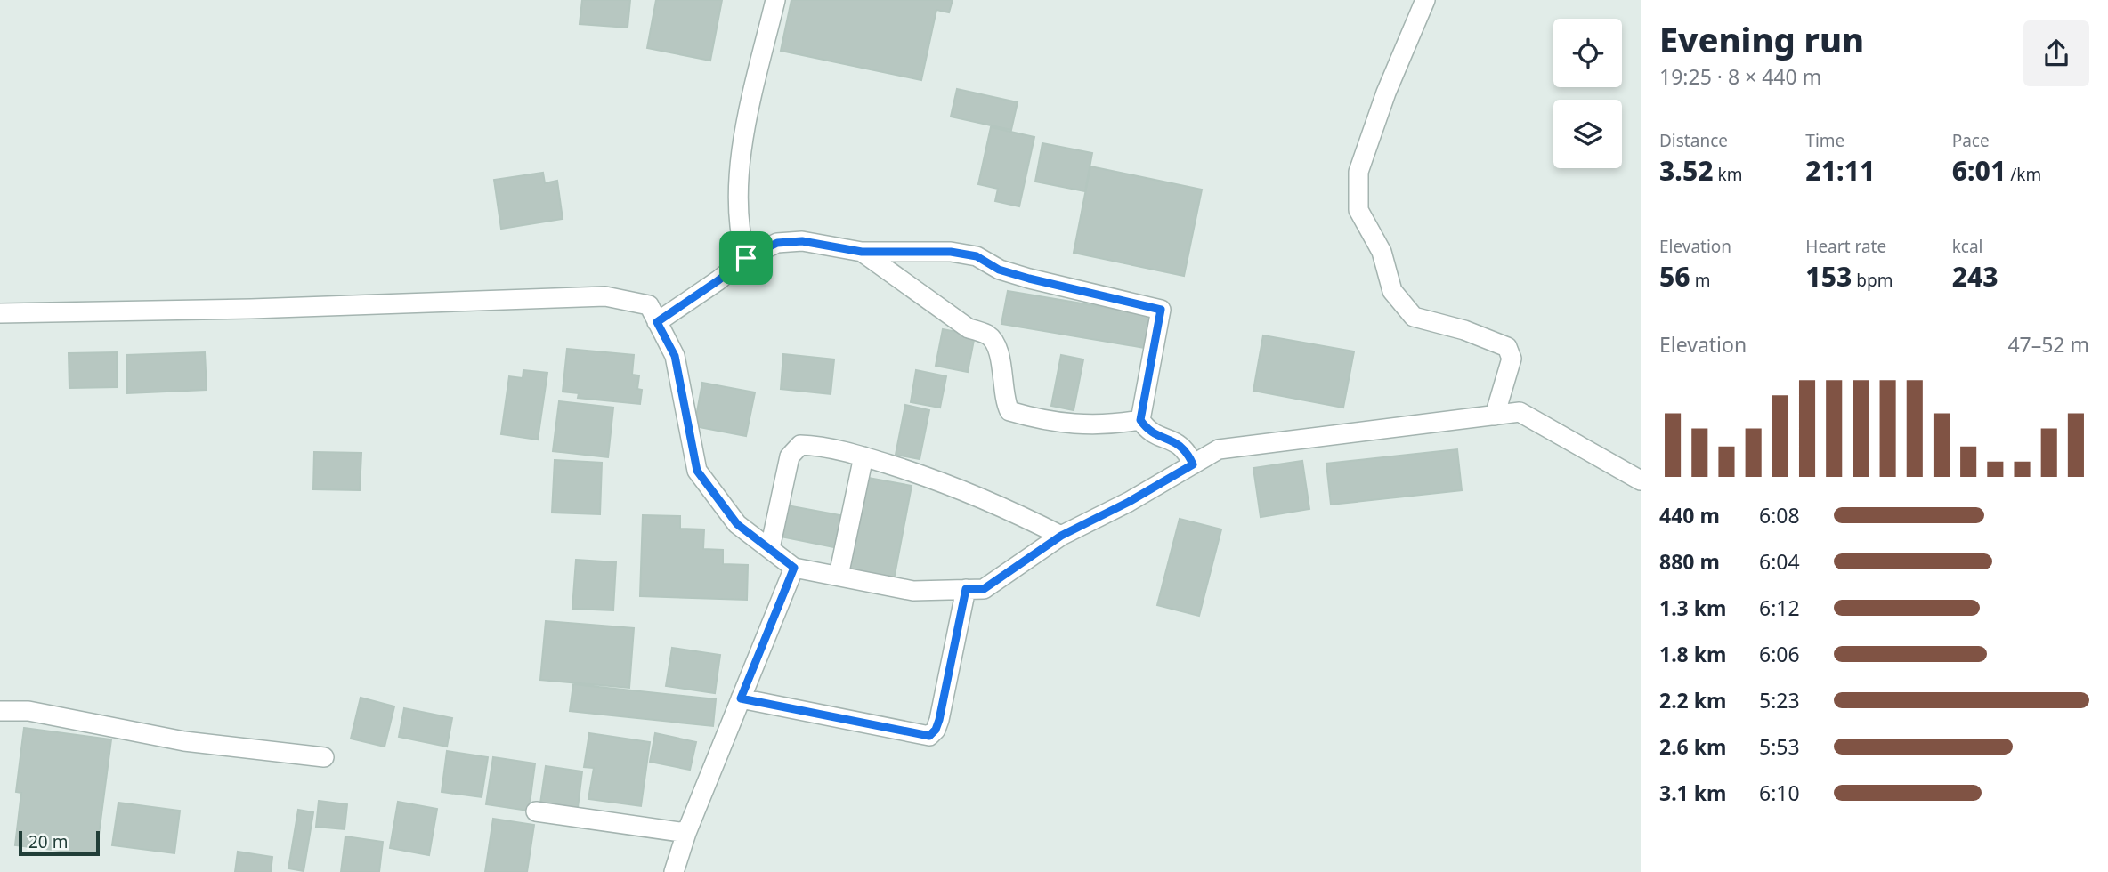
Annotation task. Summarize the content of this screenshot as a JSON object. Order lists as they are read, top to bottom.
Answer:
{
  "scale_bar": "20 m",
  "page": {
    "heading": ["Evening run", "19:25 · 8 × 440 m"],
    "stats": [
      ["Distance", "3.52 km"],
      ["Time", "21:11"],
      ["Pace", "6:01 /km"],
      ["Elevation", "56 m"],
      ["Heart rate", "153 bpm"],
      ["kcal", "243"]
    ],
    "chart": ["Elevation", "47–52 m"],
    "list": [
      {
        "name": "440 m",
        "note": "6:08"
      },
      {
        "name": "880 m",
        "note": "6:04"
      },
      {
        "name": "1.3 km",
        "note": "6:12"
      },
      {
        "name": "1.8 km",
        "note": "6:06"
      },
      {
        "name": "2.2 km",
        "note": "5:23"
      },
      {
        "name": "2.6 km",
        "note": "5:53"
      },
      {
        "name": "3.1 km",
        "note": "6:10"
      }
    ],
    "scale": "20 m"
  }
}
